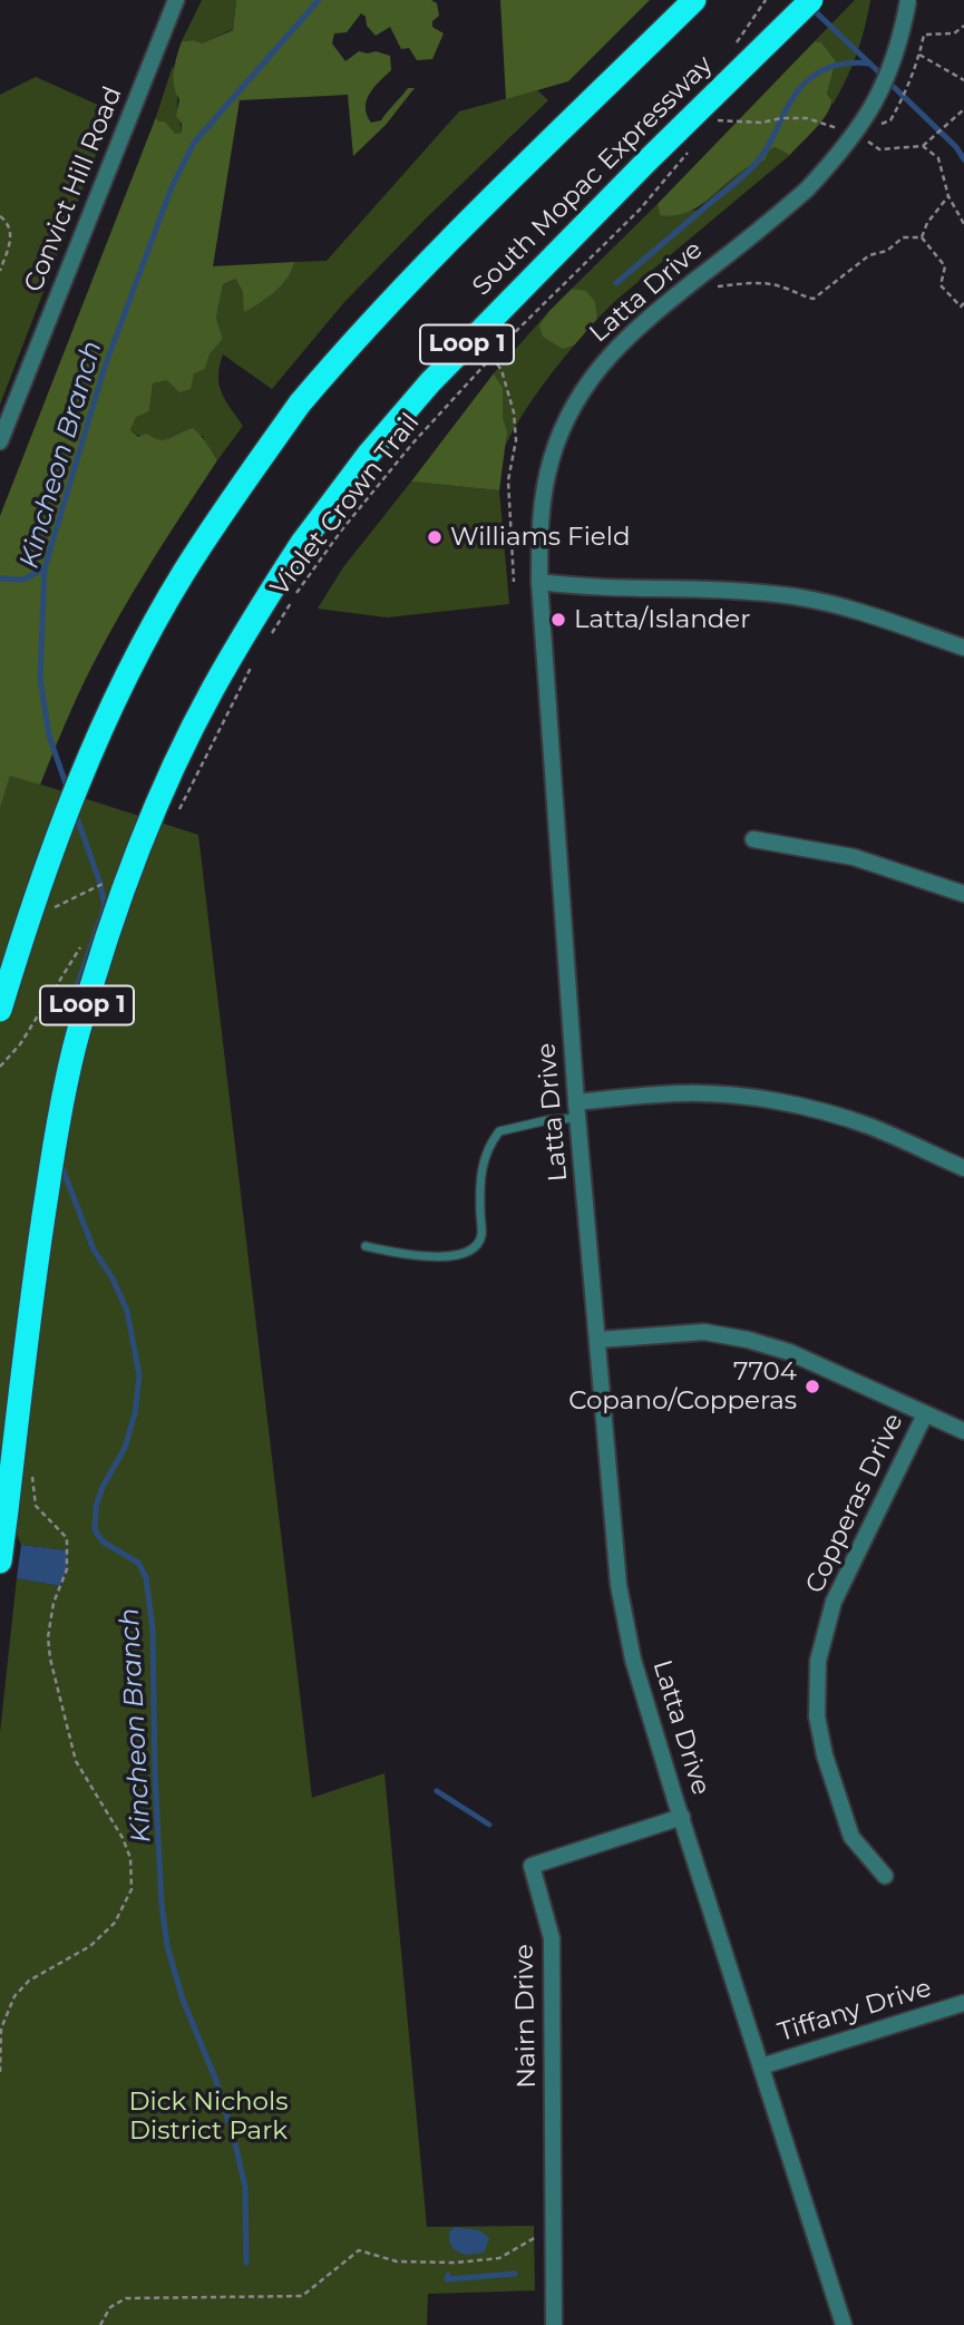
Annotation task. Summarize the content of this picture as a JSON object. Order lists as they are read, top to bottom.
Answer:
{
  "streets": {
    "highway": ["South Mopac Expressway", "Loop 1"],
    "street": [
      "Convict Hill Road",
      "Latta Drive",
      "Copperas Drive",
      "Tiffany Drive",
      "Nairn Drive"
    ],
    "path": ["Violet Crown Trail"]
  },
  "crossings": [
    ["Latta Drive", "Tiffany Drive"],
    ["Latta Drive", "Nairn Drive"]
  ],
  "water": ["Kincheon Branch"],
  "parks": ["Dick Nichols District Park"],
  "places": ["Williams Field", "Latta/Islander", "7704 Copano/Copperas"]
}
